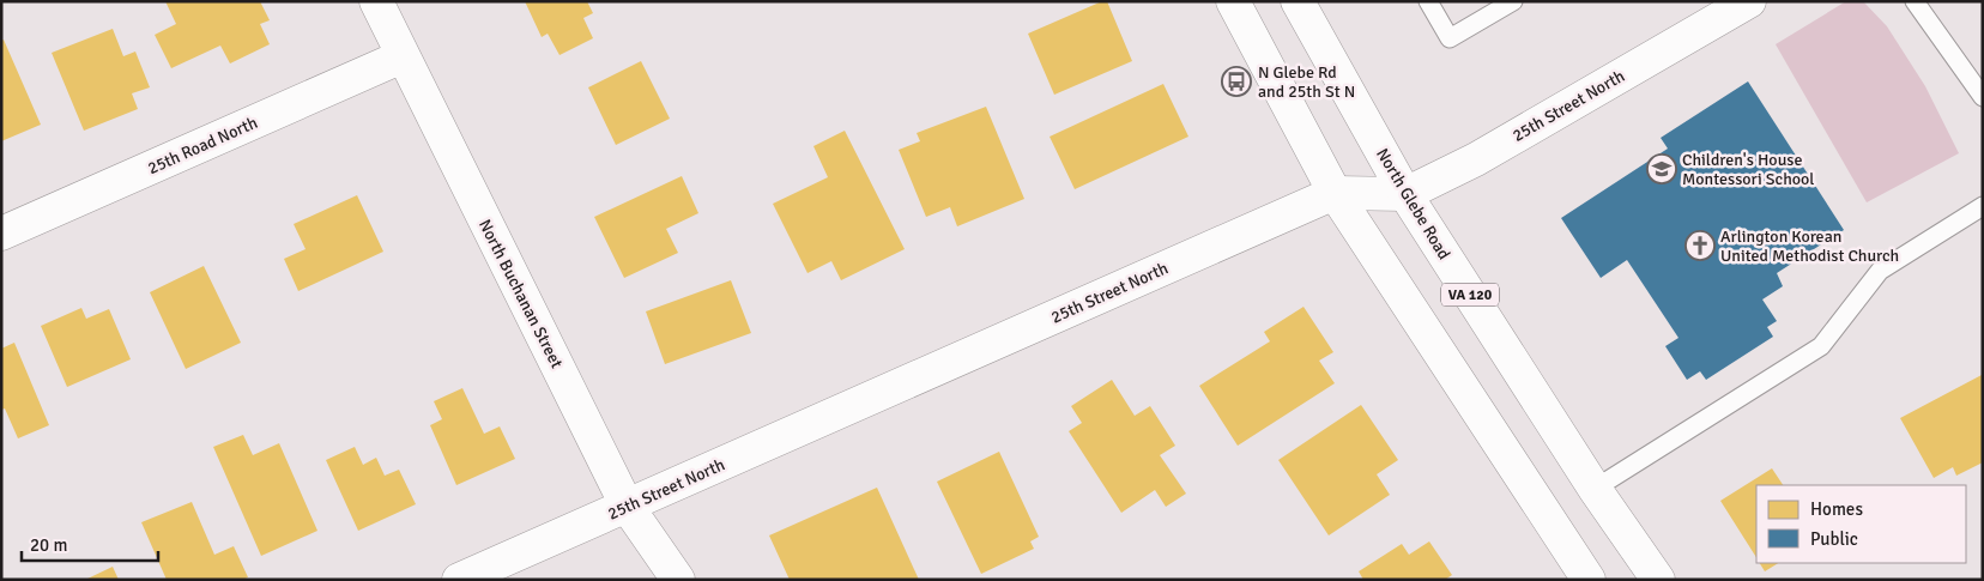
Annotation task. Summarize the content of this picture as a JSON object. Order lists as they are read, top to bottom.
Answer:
{
  "streets": {
    "street": [
      "25th Street North",
      "25th Road North",
      "North Glebe Road",
      "North Buchanan Street",
      "VA 120"
    ]
  },
  "crossings": [
    ["25th Street North", "North Glebe Road"],
    ["25th Street North", "North Buchanan Street"],
    ["25th Road North", "North Buchanan Street"]
  ],
  "places": {
    "bus stop": ["N Glebe Rd and 25th St N"],
    "school or university": ["Children's House Montessori School"],
    "church": ["Arlington Korean United Methodist Church"]
  },
  "legend": ["Homes", "Public"],
  "scale_bar": "20 m"
}
